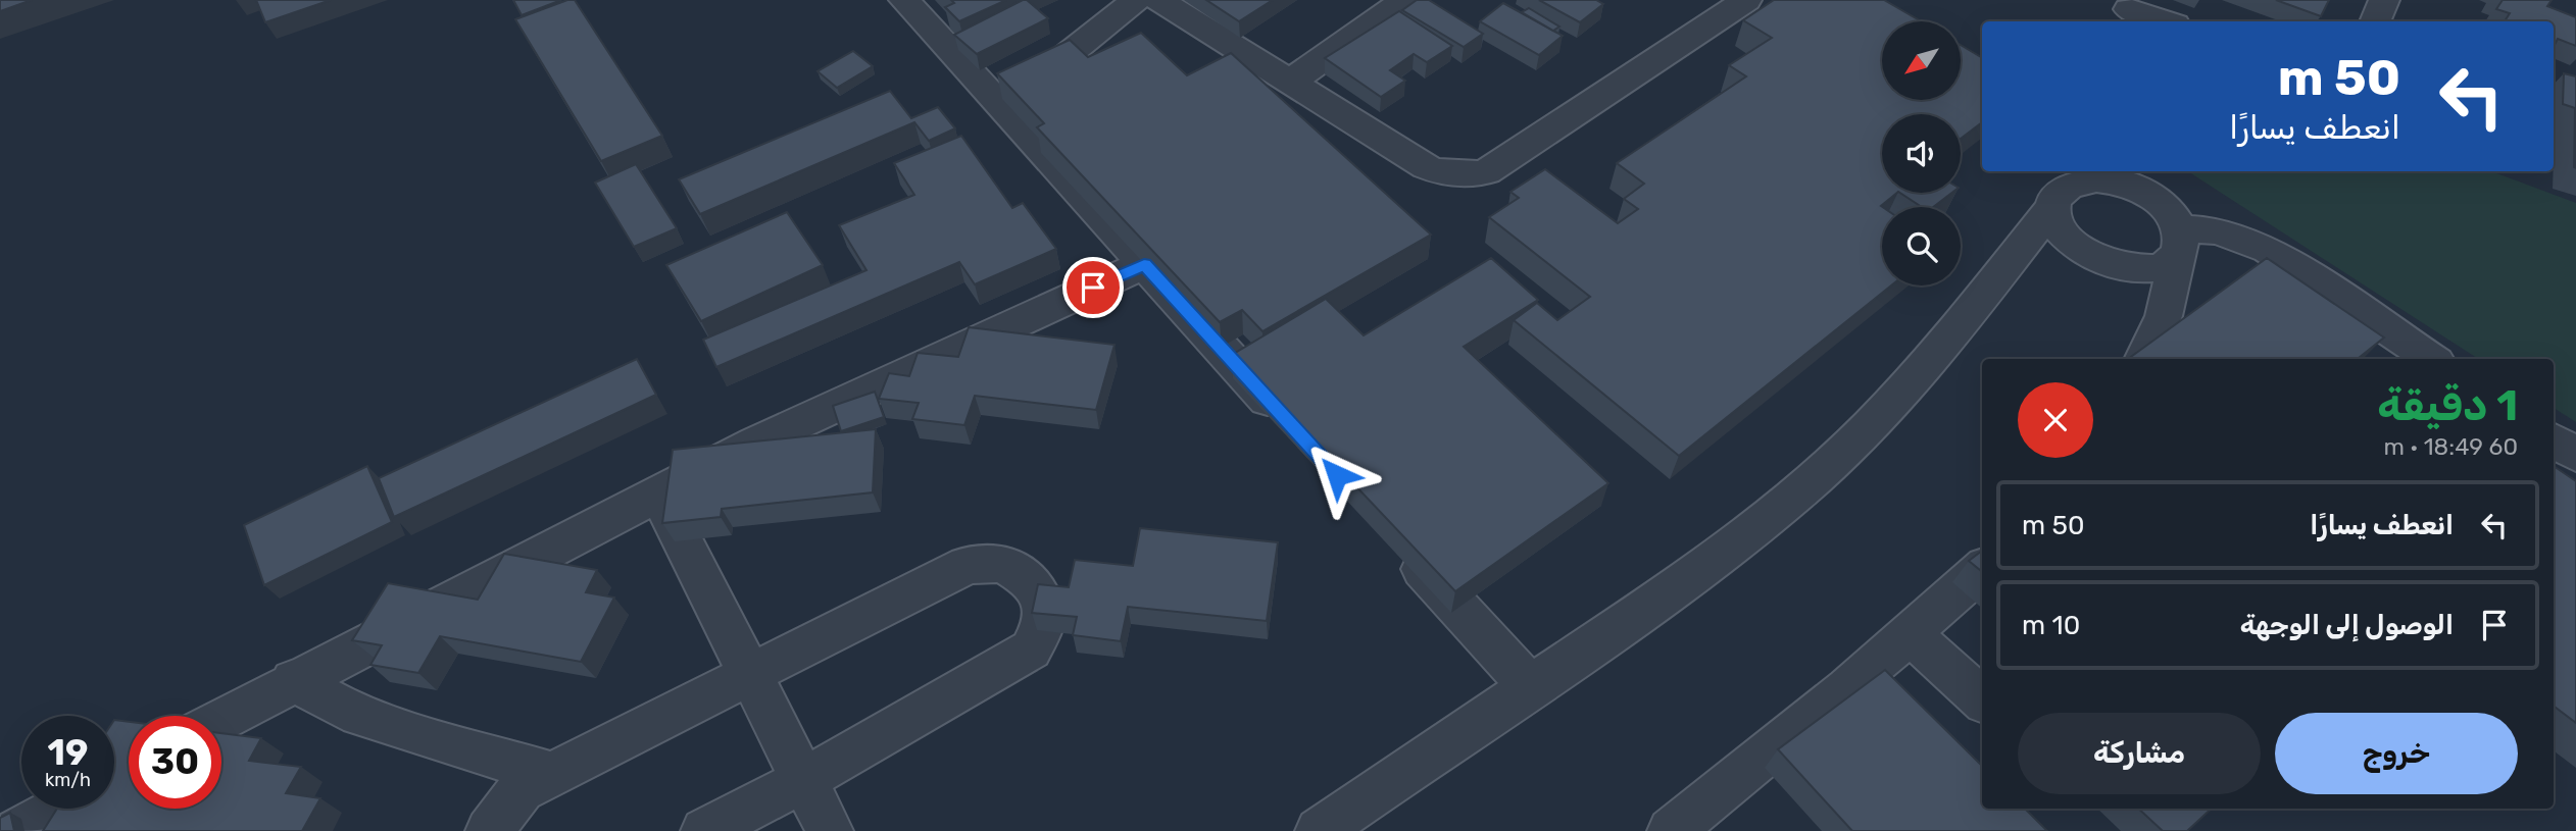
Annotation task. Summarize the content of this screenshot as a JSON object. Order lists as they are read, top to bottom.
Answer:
{
  "north": "bottom left",
  "page": {
    "turn": ["50 m", "انعطف يسارًا"],
    "heading": ["1 دقيقة", "60 m · 18:49"],
    "list": [
      {
        "name": "انعطف يسارًا",
        "value": "50 m"
      },
      {
        "name": "الوصول إلى الوجهة",
        "value": "10 m"
      }
    ],
    "buttons": ["خروج", "مشاركة"],
    "speed": "19 km/h",
    "limit": "30"
  }
}
